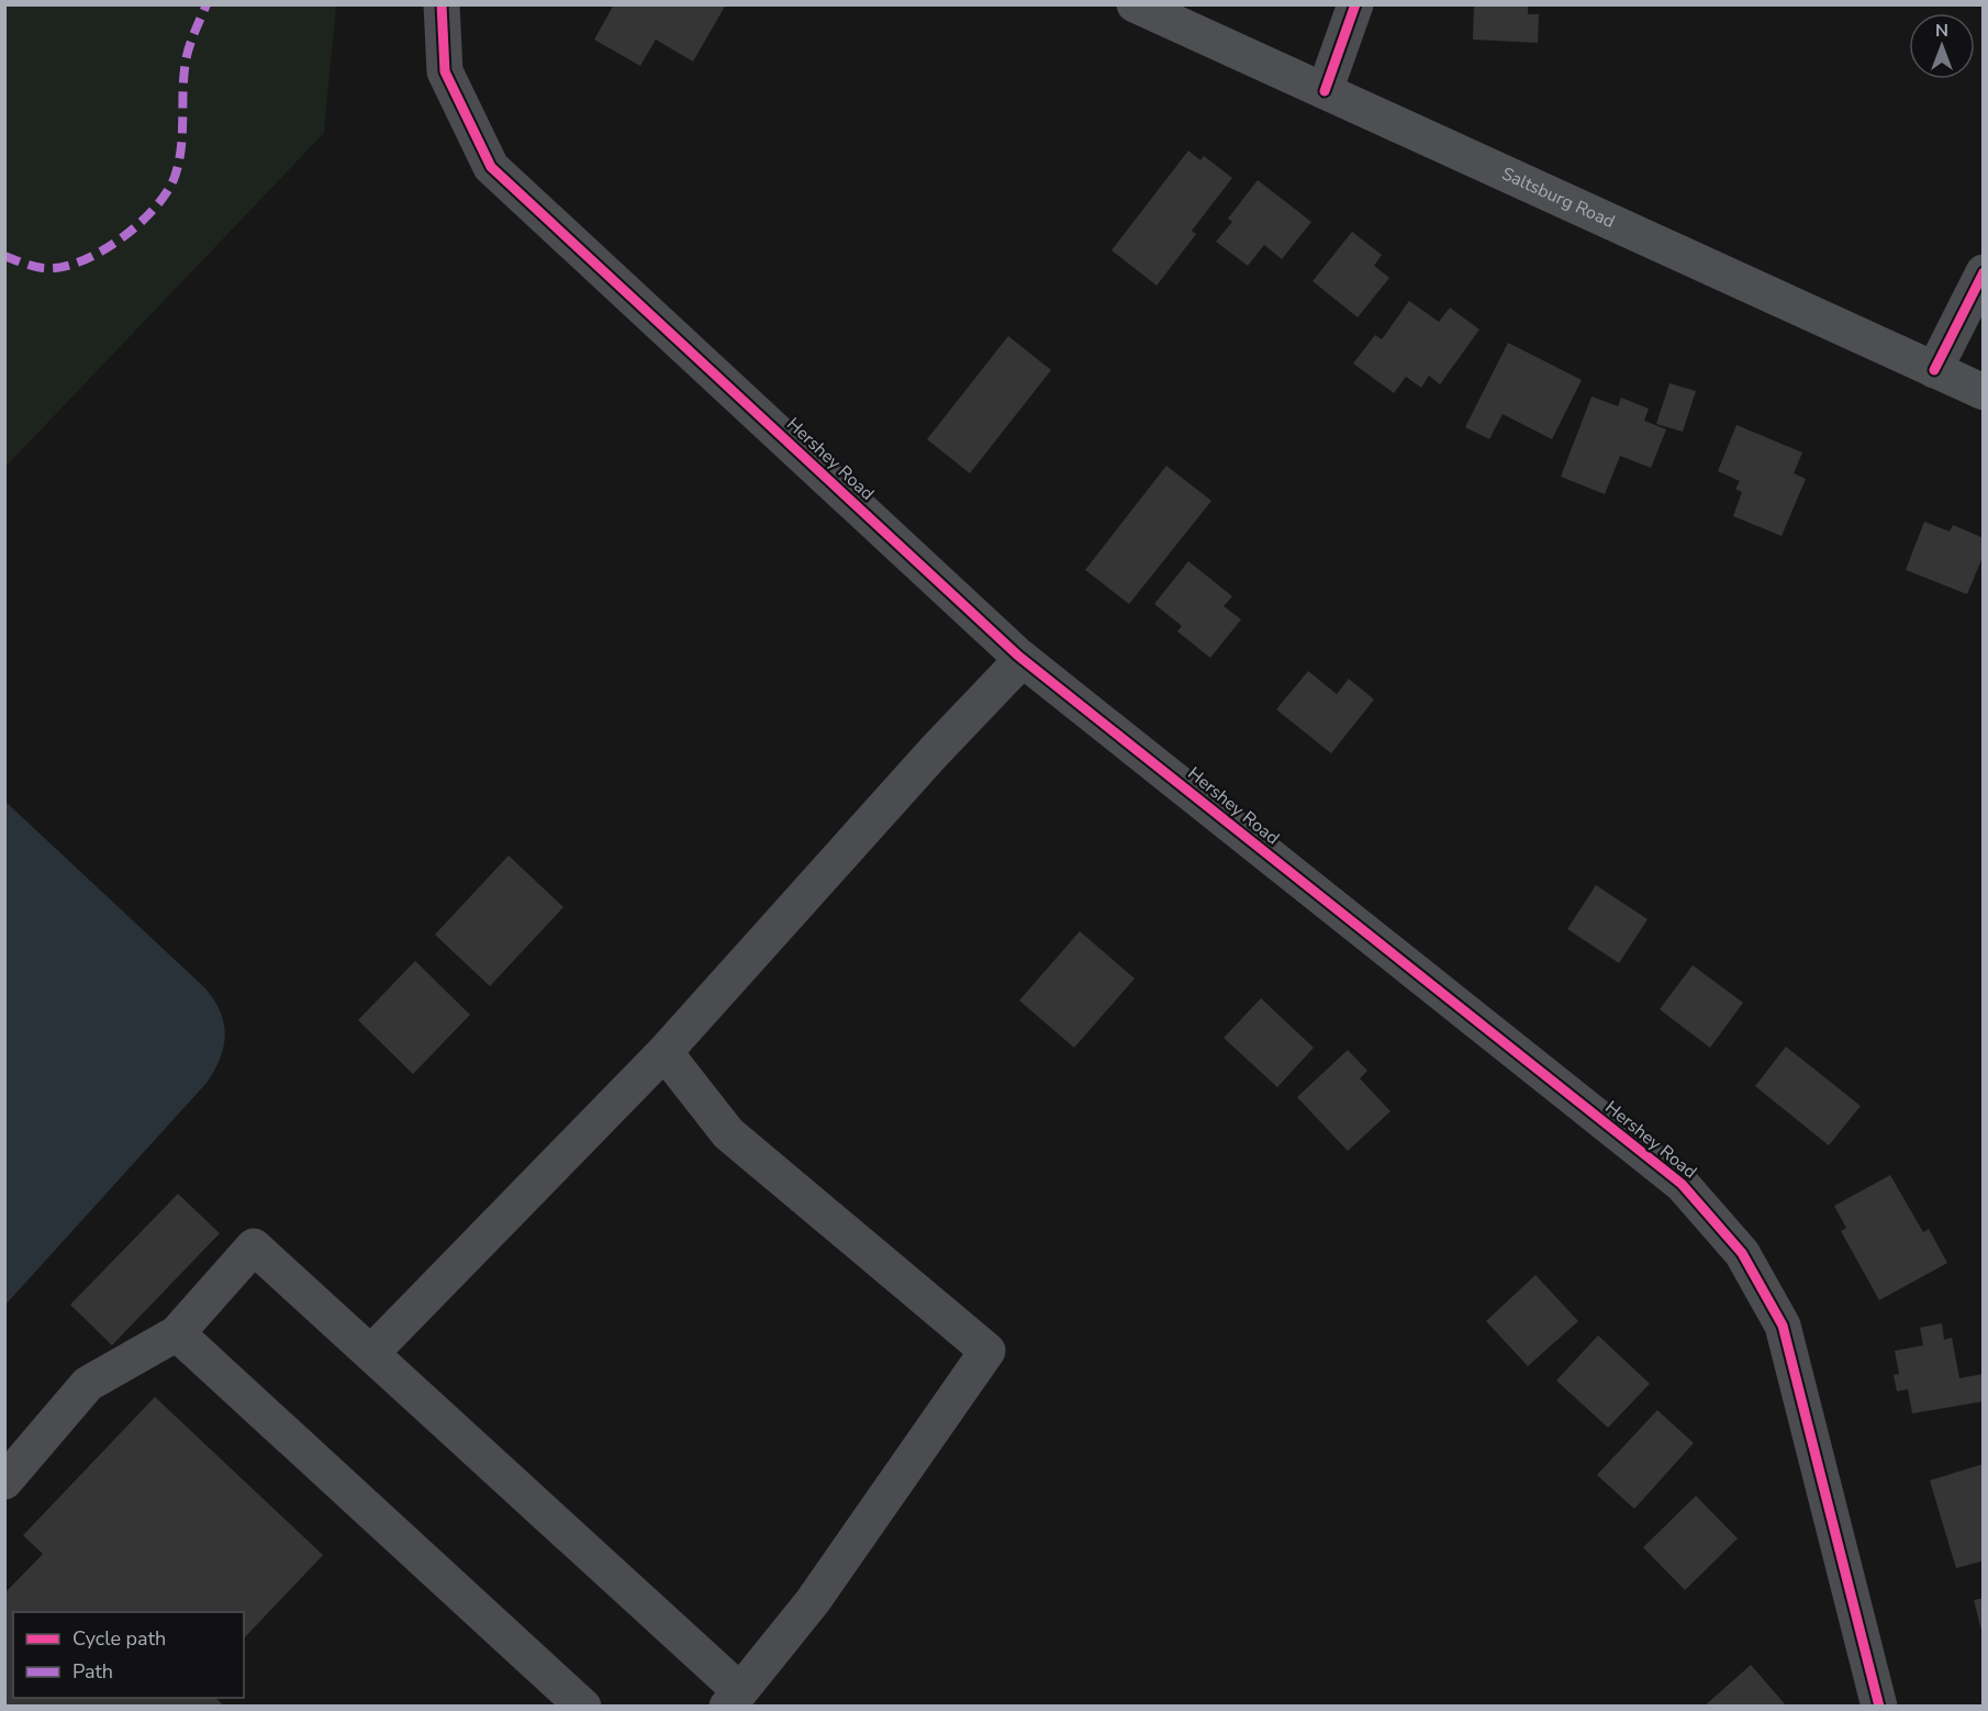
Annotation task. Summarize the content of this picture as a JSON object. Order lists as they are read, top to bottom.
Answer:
{
  "streets": {
    "main road": ["Saltsburg Road"],
    "street": ["Hershey Road"]
  },
  "legend": ["Cycle path", "Path"],
  "north": "top"
}
